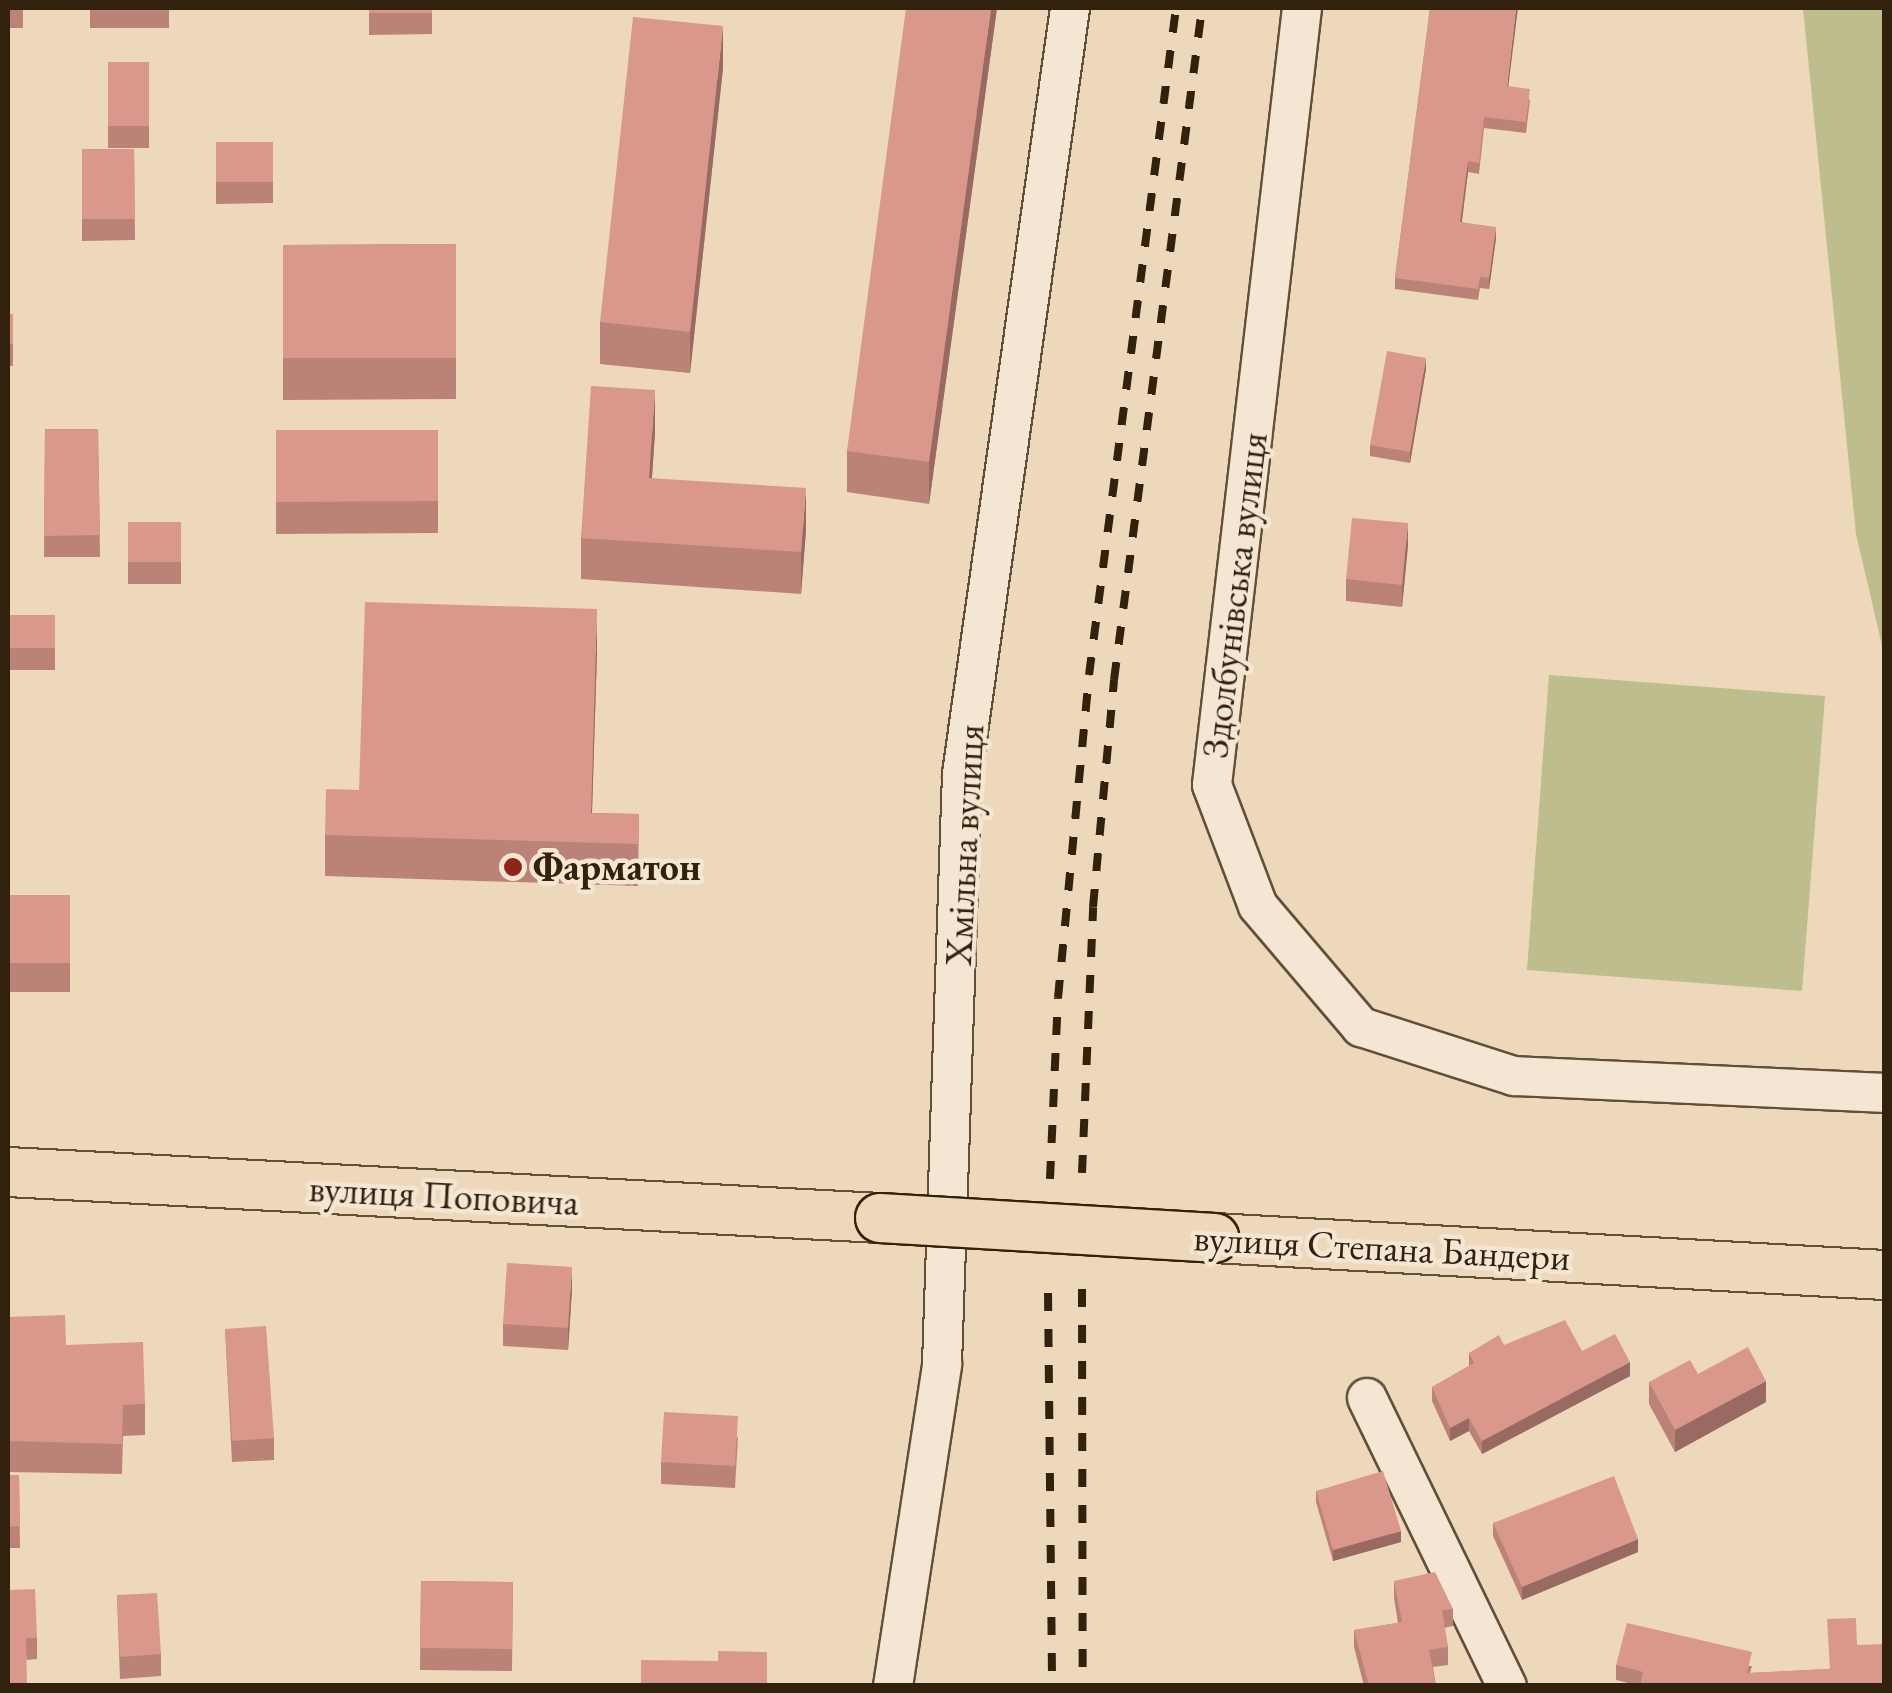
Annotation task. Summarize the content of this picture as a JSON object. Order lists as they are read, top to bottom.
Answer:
{
  "streets": {
    "main road": ["вулиця Поповича", "вулиця Степана Бандери"],
    "street": ["Здолбунівська вулиця", "Хмільна вулиця"]
  },
  "crossings": [
    ["вулиця Поповича", "вулиця Степана Бандери"]
  ],
  "places": ["Фарматон"]
}
